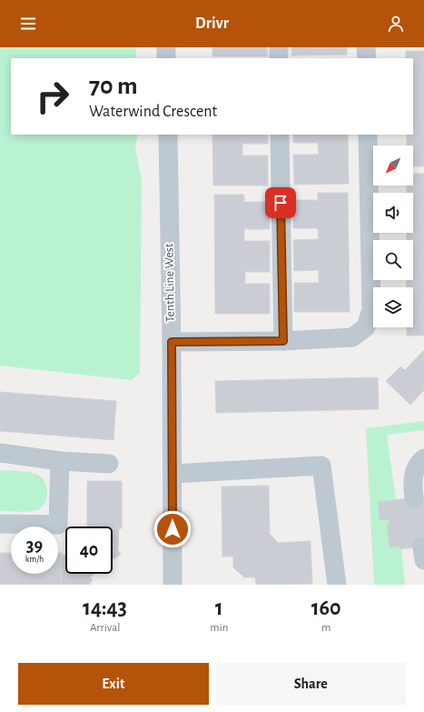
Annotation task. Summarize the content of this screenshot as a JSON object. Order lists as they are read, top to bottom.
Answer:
{
  "streets": {
    "street": ["Tenth Line West"]
  },
  "north": "bottom left",
  "page": {
    "header": "Drivr",
    "turn": ["70 m", "Waterwind Crescent"],
    "speed": "39 km/h",
    "limit": "40",
    "eta": [
      "14:43",
      "Arrival",
      "1",
      "min",
      "160",
      "m"
    ],
    "buttons": ["Exit", "Share"]
  }
}
